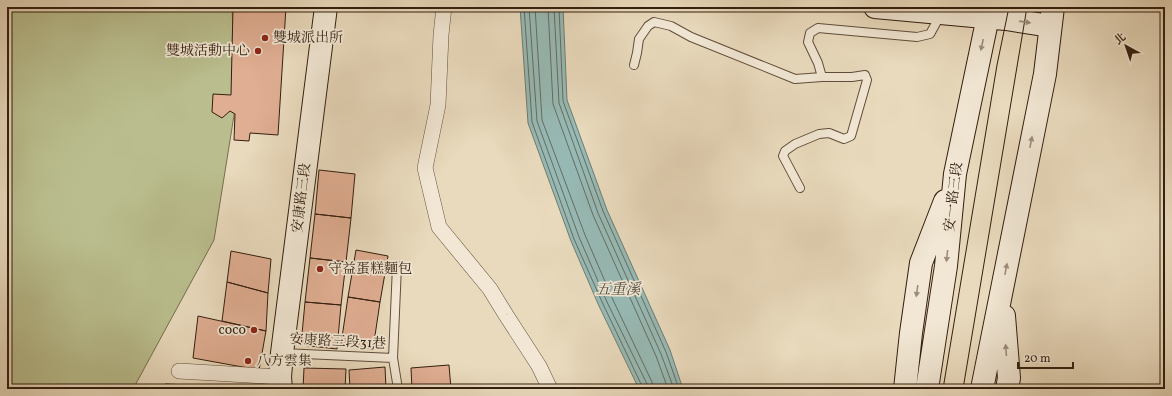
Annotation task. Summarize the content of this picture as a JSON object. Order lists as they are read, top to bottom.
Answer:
{
  "streets": {
    "street": ["安一路三段", "安康路三段"],
    "lane": ["安康路三段31巷"]
  },
  "crossings": [
    ["安康路三段", "安康路三段31巷"]
  ],
  "water": ["五重溪"],
  "places": [
    "雙城派出所",
    "雙城活動中心",
    "守益蛋糕麵包",
    "coco",
    "八方雲集"
  ],
  "scale_bar": "20 m",
  "north": "top left"
}
